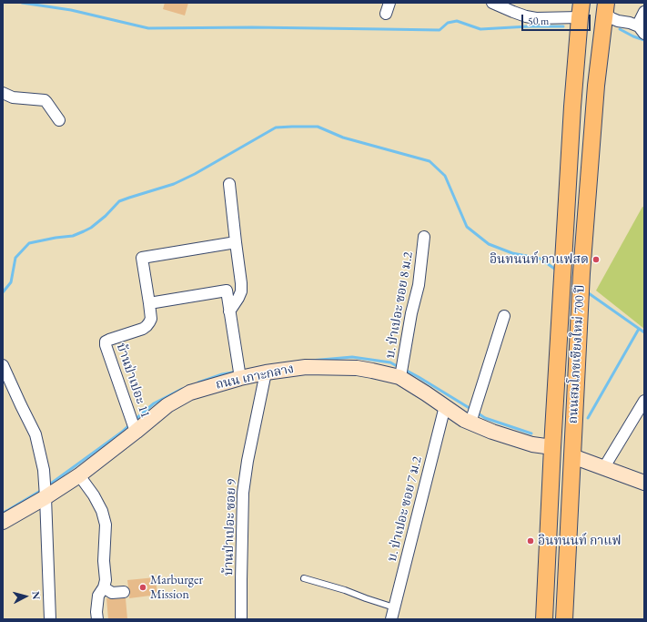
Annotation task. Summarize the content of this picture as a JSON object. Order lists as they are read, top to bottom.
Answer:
{
  "streets": {
    "main road": ["ถนนสมโภชเชียงใหม่ 700 ปี"],
    "street": [
      "บ. ป่าเปอะ ซอย 8 ม.2",
      "ถนน เกาะกลาง",
      "บ้านป่าเปอะ 11",
      "บ. ป่าเปอะ ซอย 7 ม.2",
      "บ้านป่าเปอะ ซอย 9"
    ]
  },
  "crossings": [
    ["บ. ป่าเปอะ ซอย 8 ม.2", "ถนน เกาะกลาง"],
    ["ถนนสมโภชเชียงใหม่ 700 ปี", "ถนน เกาะกลาง"],
    ["ถนน เกาะกลาง", "บ้านป่าเปอะ 11"],
    ["ถนน เกาะกลาง", "บ. ป่าเปอะ ซอย 7 ม.2"],
    ["ถนน เกาะกลาง", "บ้านป่าเปอะ ซอย 9"]
  ],
  "places": ["อินทนนท์ กาแฟสด", "อินทนนท์ กาแฟ", "Marburger Mission"],
  "scale_bar": "50 m",
  "north": "right"
}
